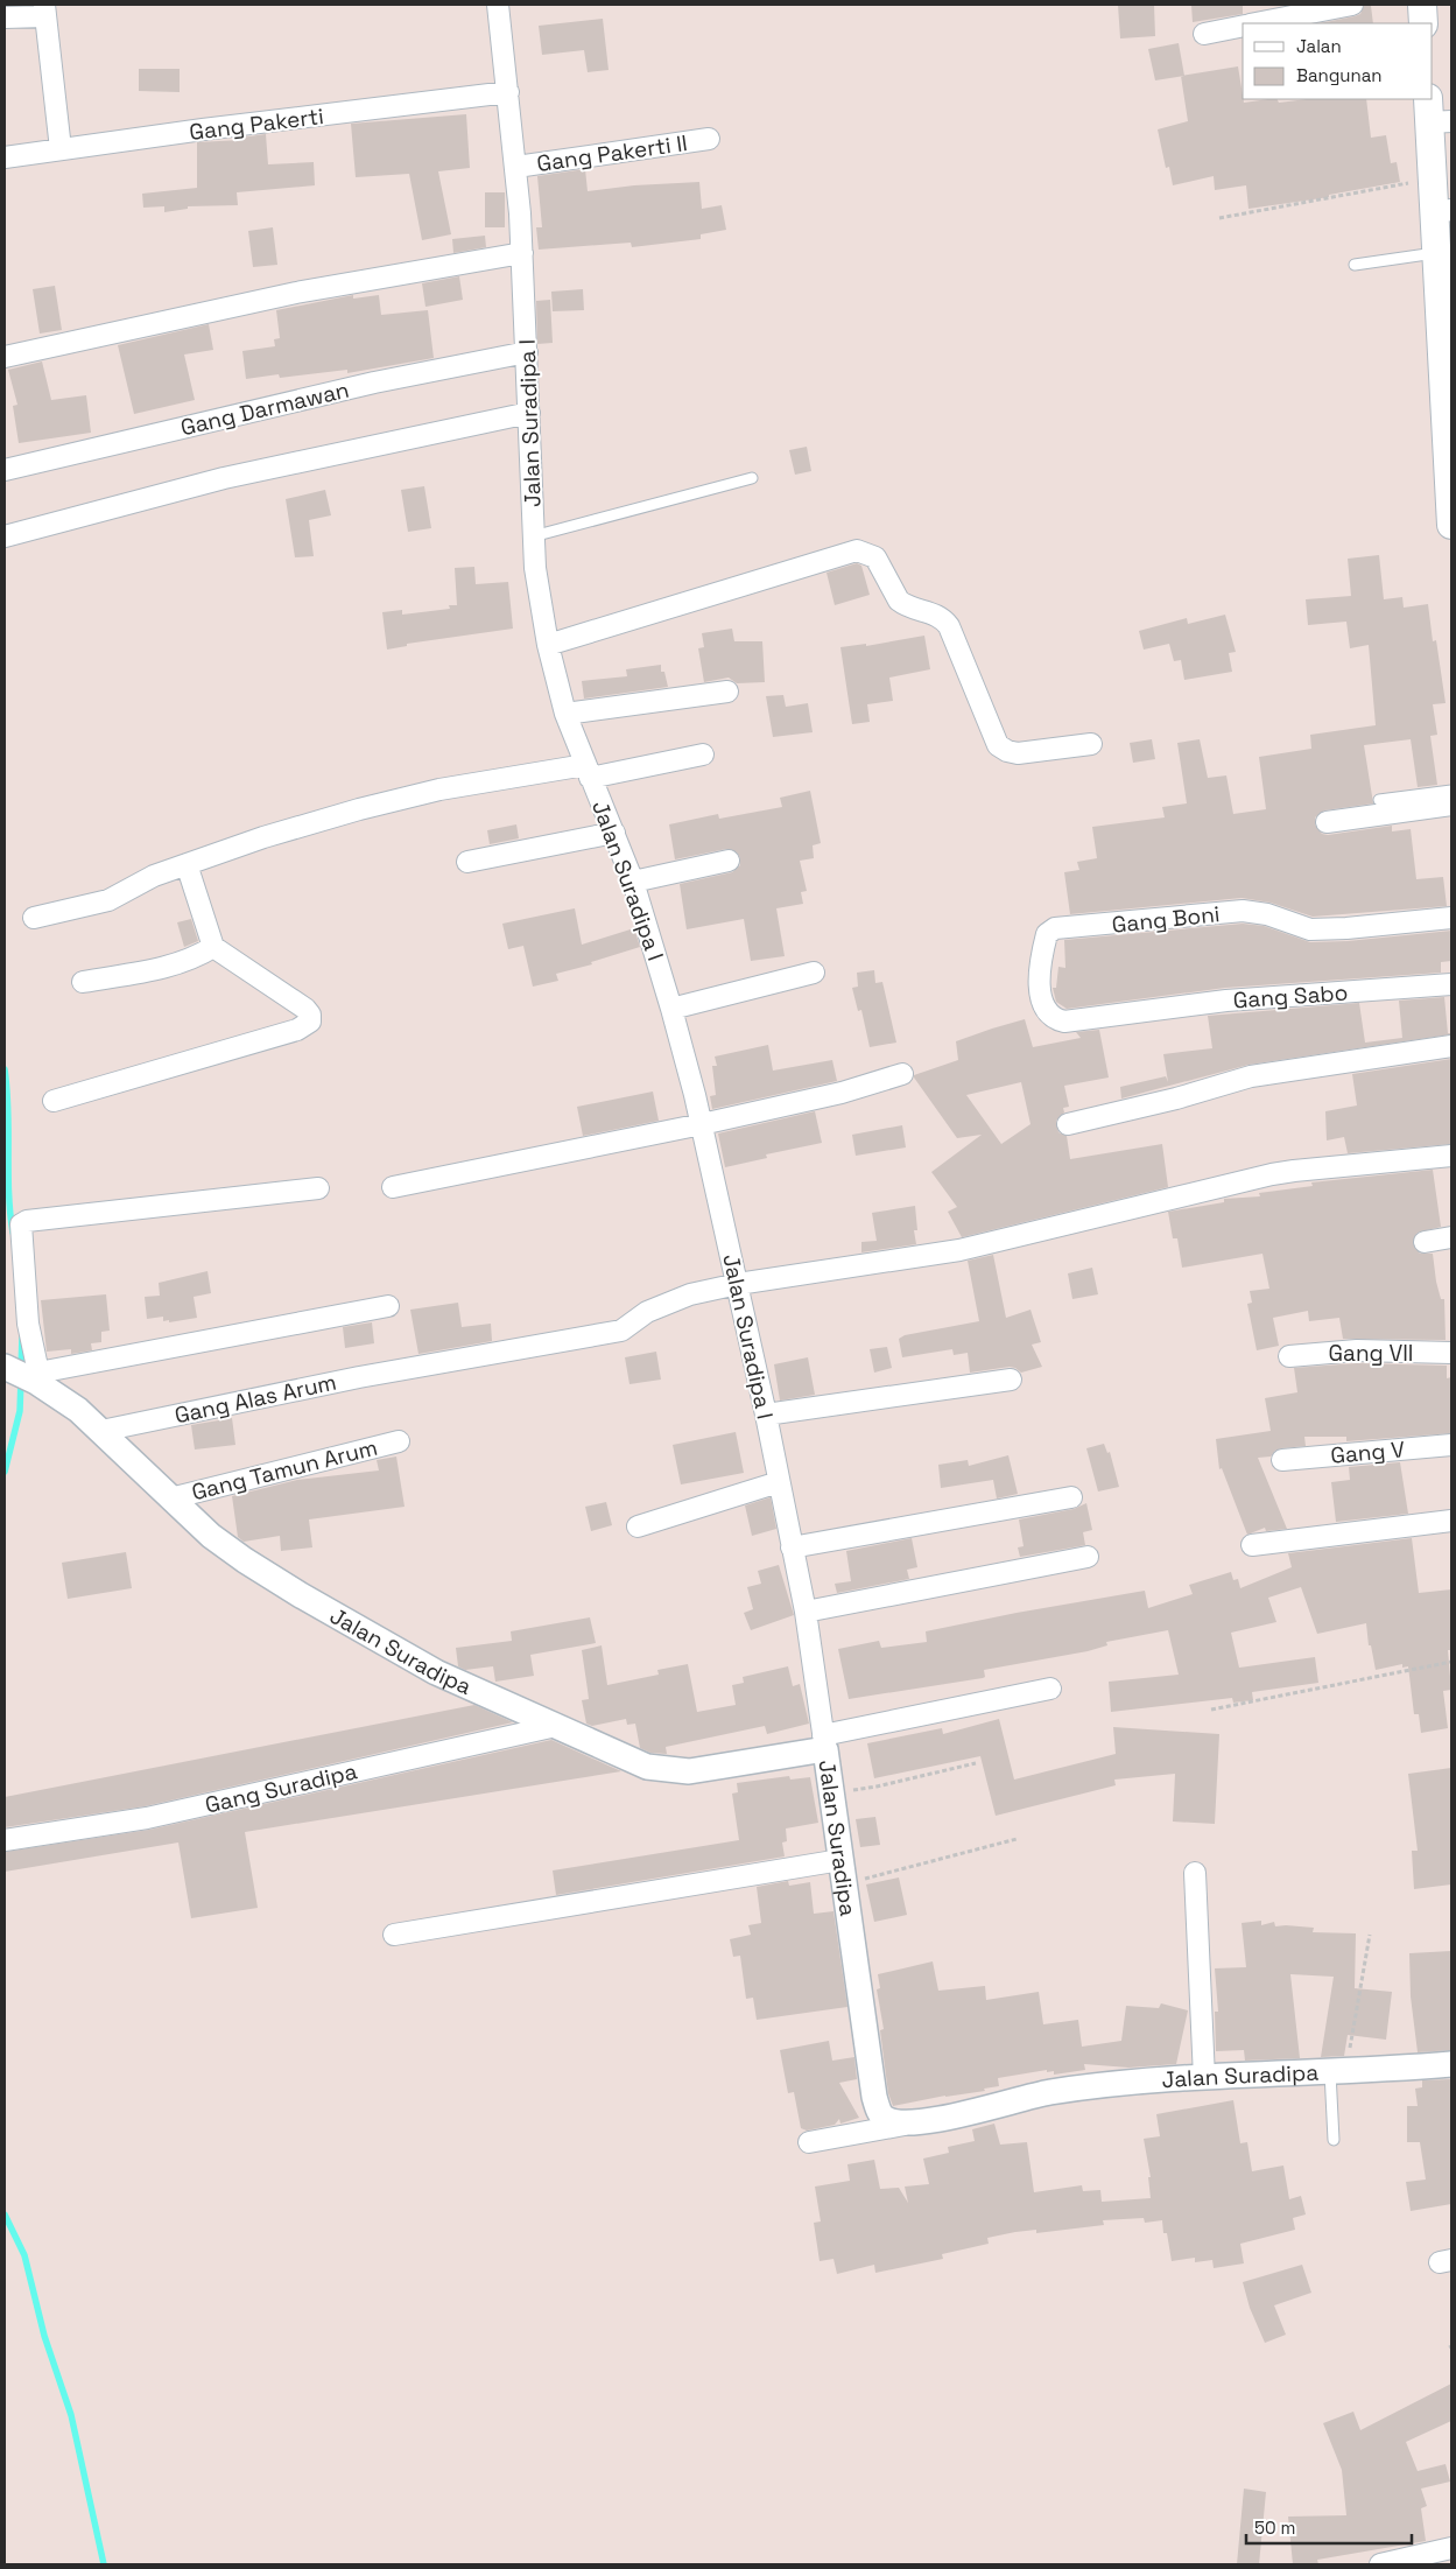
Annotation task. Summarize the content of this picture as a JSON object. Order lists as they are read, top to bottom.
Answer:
{
  "streets": {
    "street": [
      "Gang Pakerti",
      "Gang Pakerti II",
      "Gang Darmawan",
      "Jalan Suradipa I",
      "Gang Boni",
      "Gang Sabo",
      "Gang VII",
      "Gang Alas Arum",
      "Gang V",
      "Gang Tamun Arum",
      "Jalan Suradipa",
      "Gang Suradipa"
    ]
  },
  "crossings": [
    ["Gang Pakerti", "Jalan Suradipa I"],
    ["Gang Pakerti II", "Jalan Suradipa I"],
    ["Gang Darmawan", "Jalan Suradipa I"],
    ["Jalan Suradipa I", "Gang Alas Arum"],
    ["Jalan Suradipa I", "Jalan Suradipa"],
    ["Gang Boni", "Gang Sabo"],
    ["Gang Alas Arum", "Jalan Suradipa"],
    ["Gang Tamun Arum", "Jalan Suradipa"],
    ["Jalan Suradipa", "Gang Suradipa"]
  ],
  "legend": ["Jalan", "Bangunan"],
  "scale_bar": "50 m"
}
